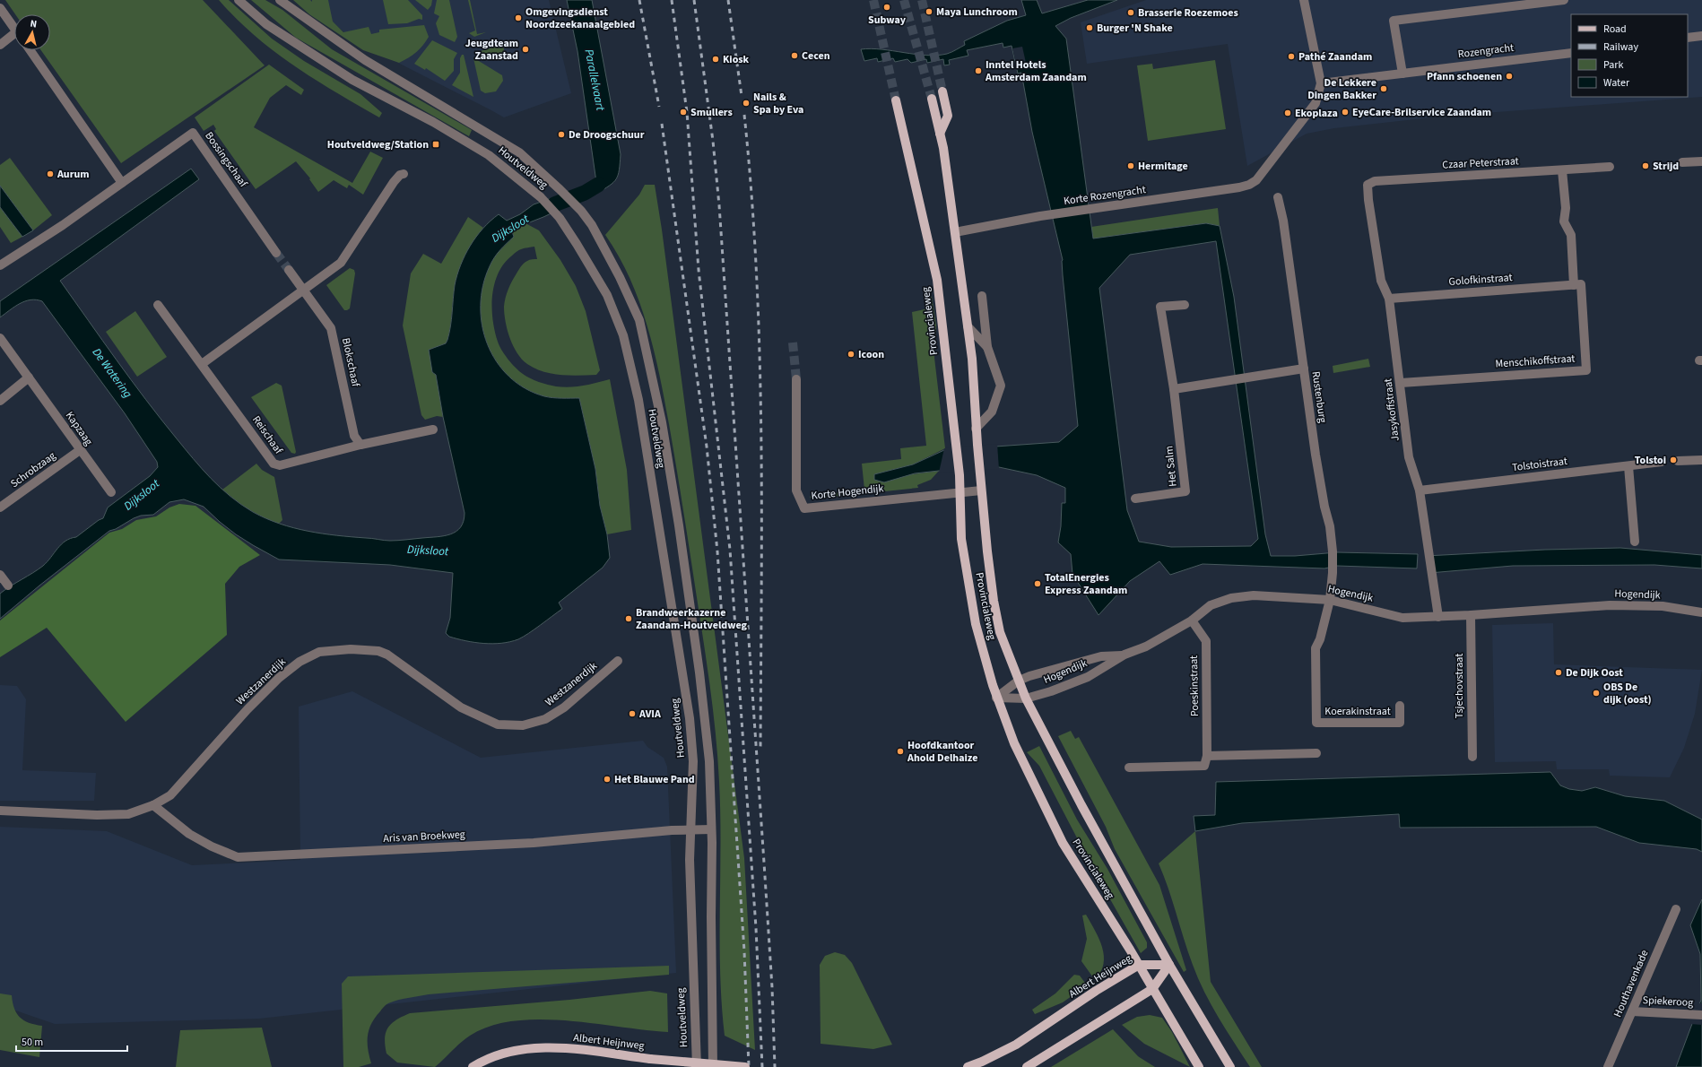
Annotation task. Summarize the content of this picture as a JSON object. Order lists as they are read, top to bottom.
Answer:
{
  "streets": {
    "main road": ["Provincialeweg", "Albert Heijnweg"],
    "street": [
      "Rozengracht",
      "Bossingschaaf",
      "Czaar Peterstraat",
      "Houtveldweg",
      "Korte Rozengracht",
      "Golofkinstraat",
      "Menschikoffstraat",
      "Blokschaaf",
      "Rustenburg",
      "Jasykoffstraat",
      "Kapzaag",
      "Reischaaf",
      "Tolstoistraat",
      "Het Salm",
      "Schrobzaag",
      "Korte Hogendijk",
      "Hogendijk",
      "Westzanerdijk",
      "Poeskinstraat",
      "Tsjechovstraat",
      "Koerakinstraat",
      "Aris van Broekweg",
      "Houthavenkade",
      "Spiekeroog"
    ]
  },
  "crossings": [
    ["Rozengracht", "Korte Rozengracht"],
    ["Czaar Peterstraat", "Jasykoffstraat"],
    ["Houtveldweg", "Aris van Broekweg"],
    ["Korte Rozengracht", "Provincialeweg"],
    ["Golofkinstraat", "Menschikoffstraat"],
    ["Golofkinstraat", "Jasykoffstraat"],
    ["Provincialeweg", "Korte Hogendijk"],
    ["Provincialeweg", "Hogendijk"],
    ["Provincialeweg", "Albert Heijnweg"],
    ["Menschikoffstraat", "Jasykoffstraat"],
    ["Blokschaaf", "Reischaaf"],
    ["Rustenburg", "Hogendijk"],
    ["Rustenburg", "Koerakinstraat"],
    ["Jasykoffstraat", "Tolstoistraat"],
    ["Jasykoffstraat", "Hogendijk"],
    ["Kapzaag", "Schrobzaag"],
    ["Hogendijk", "Poeskinstraat"],
    ["Hogendijk", "Tsjechovstraat"],
    ["Hogendijk", "Koerakinstraat"],
    ["Westzanerdijk", "Aris van Broekweg"],
    ["Houthavenkade", "Spiekeroog"]
  ],
  "water": ["Parallelvaart", "Dijksloot", "De Watering"],
  "places": {
    "other": [
      "Subway",
      "Maya Lunchroom",
      "Brasserie Roezemoes",
      "Omgevingsdienst Noordzeekanaalgebied",
      "Burger 'N Shake",
      "Jeugdteam Zaanstad",
      "Cecen",
      "Pathé Zaandam",
      "Kiosk",
      "Inntel Hotels Amsterdam Zaandam",
      "Pfann schoenen",
      "De Lekkere Dingen Bakker",
      "Nails & Spa by Eva",
      "Smullers",
      "EyeCare-Brilservice Zaandam",
      "Ekoplaza",
      "De Droogschuur",
      "Hermitage",
      "Strijd",
      "Aurum",
      "Icoon",
      "Tolstoi",
      "TotalEnergies Express Zaandam",
      "Brandweerkazerne Zaandam-Houtveldweg",
      "De Dijk Oost",
      "OBS De dijk (oost)",
      "AVIA",
      "Hoofdkantoor Ahold Delhaize",
      "Het Blauwe Pand"
    ],
    "transit": ["Houtveldweg/Station"]
  },
  "legend": [
    "Road",
    "Railway",
    "Park",
    "Water"
  ],
  "scale_bar": "50 m",
  "north": "top"
}
